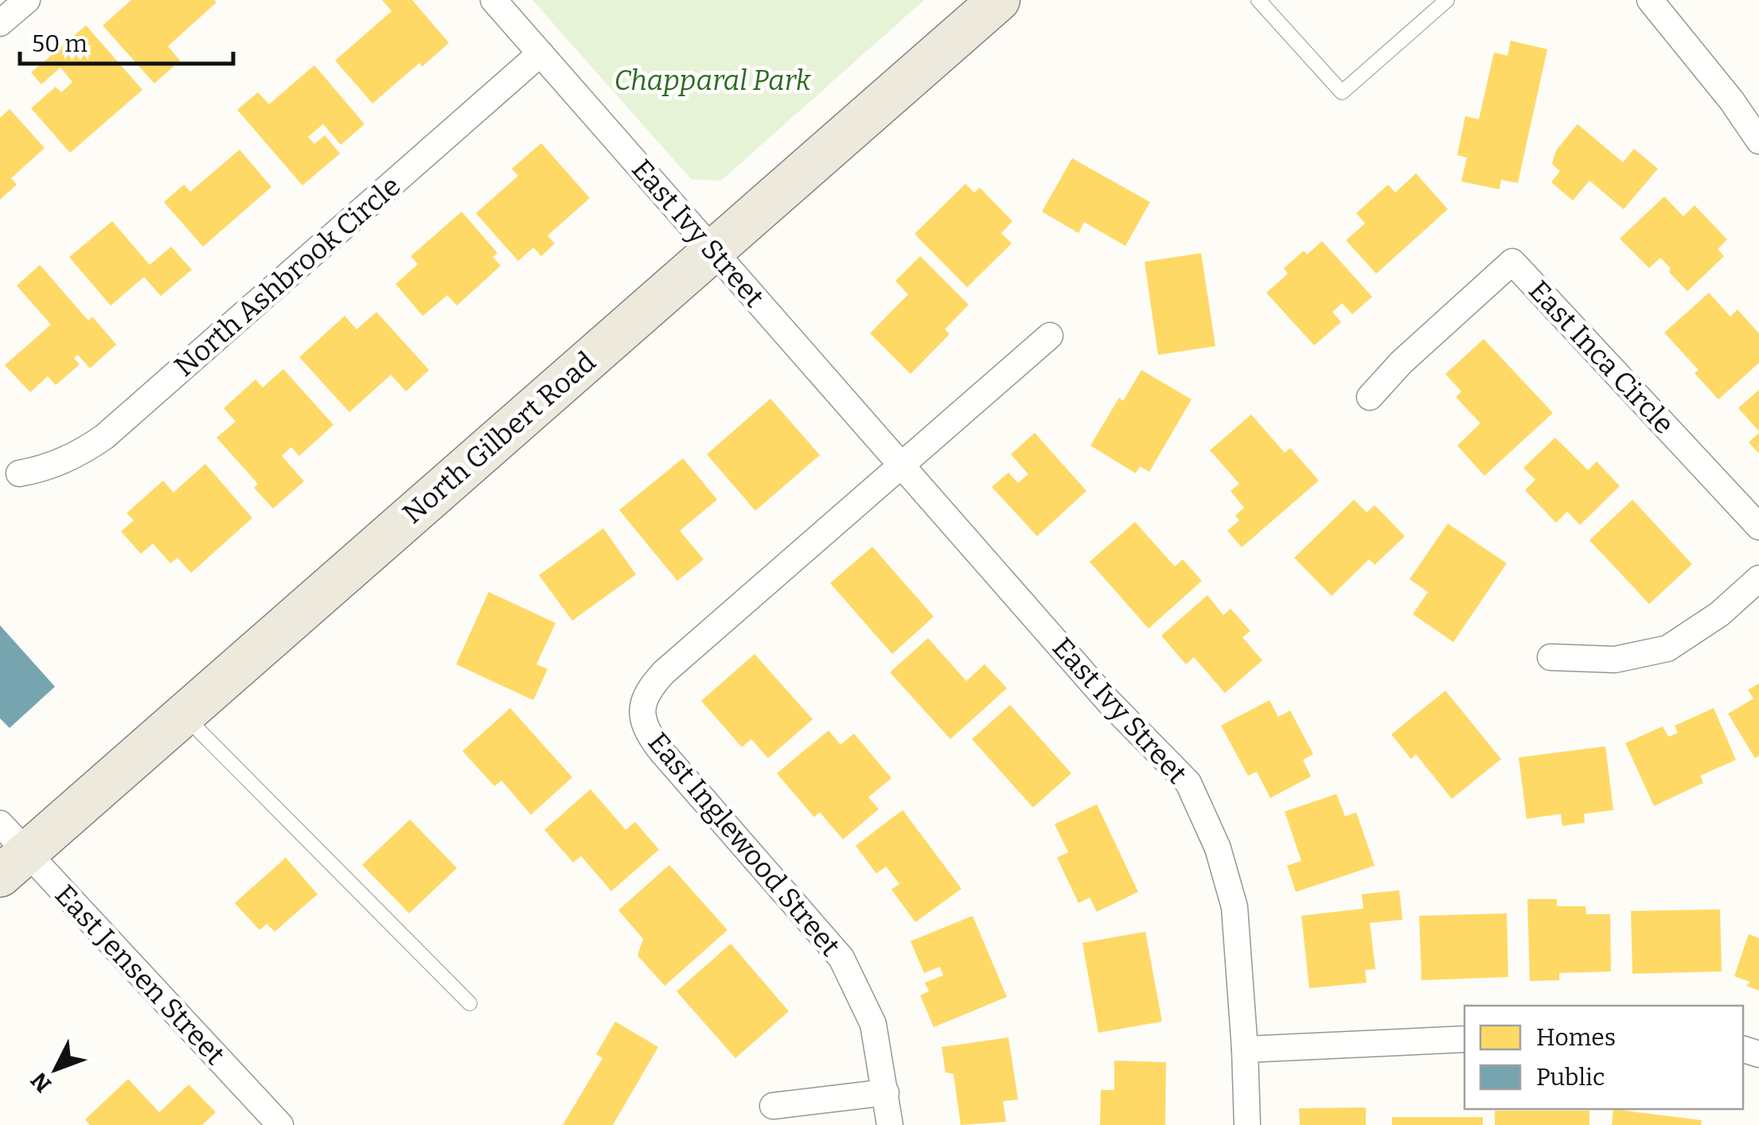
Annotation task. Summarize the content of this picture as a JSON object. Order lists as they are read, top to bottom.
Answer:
{
  "streets": {
    "main road": ["North Gilbert Road"],
    "street": [
      "East Ivy Street",
      "North Ashbrook Circle",
      "East Inca Circle",
      "East Inglewood Street",
      "East Jensen Street"
    ]
  },
  "crossings": [
    ["East Ivy Street", "North Ashbrook Circle"],
    ["East Ivy Street", "North Gilbert Road"],
    ["East Ivy Street", "East Inglewood Street"],
    ["North Gilbert Road", "East Jensen Street"]
  ],
  "parks": ["Chapparal Park"],
  "legend": ["Homes", "Public"],
  "scale_bar": "50 m",
  "north": "bottom left"
}
